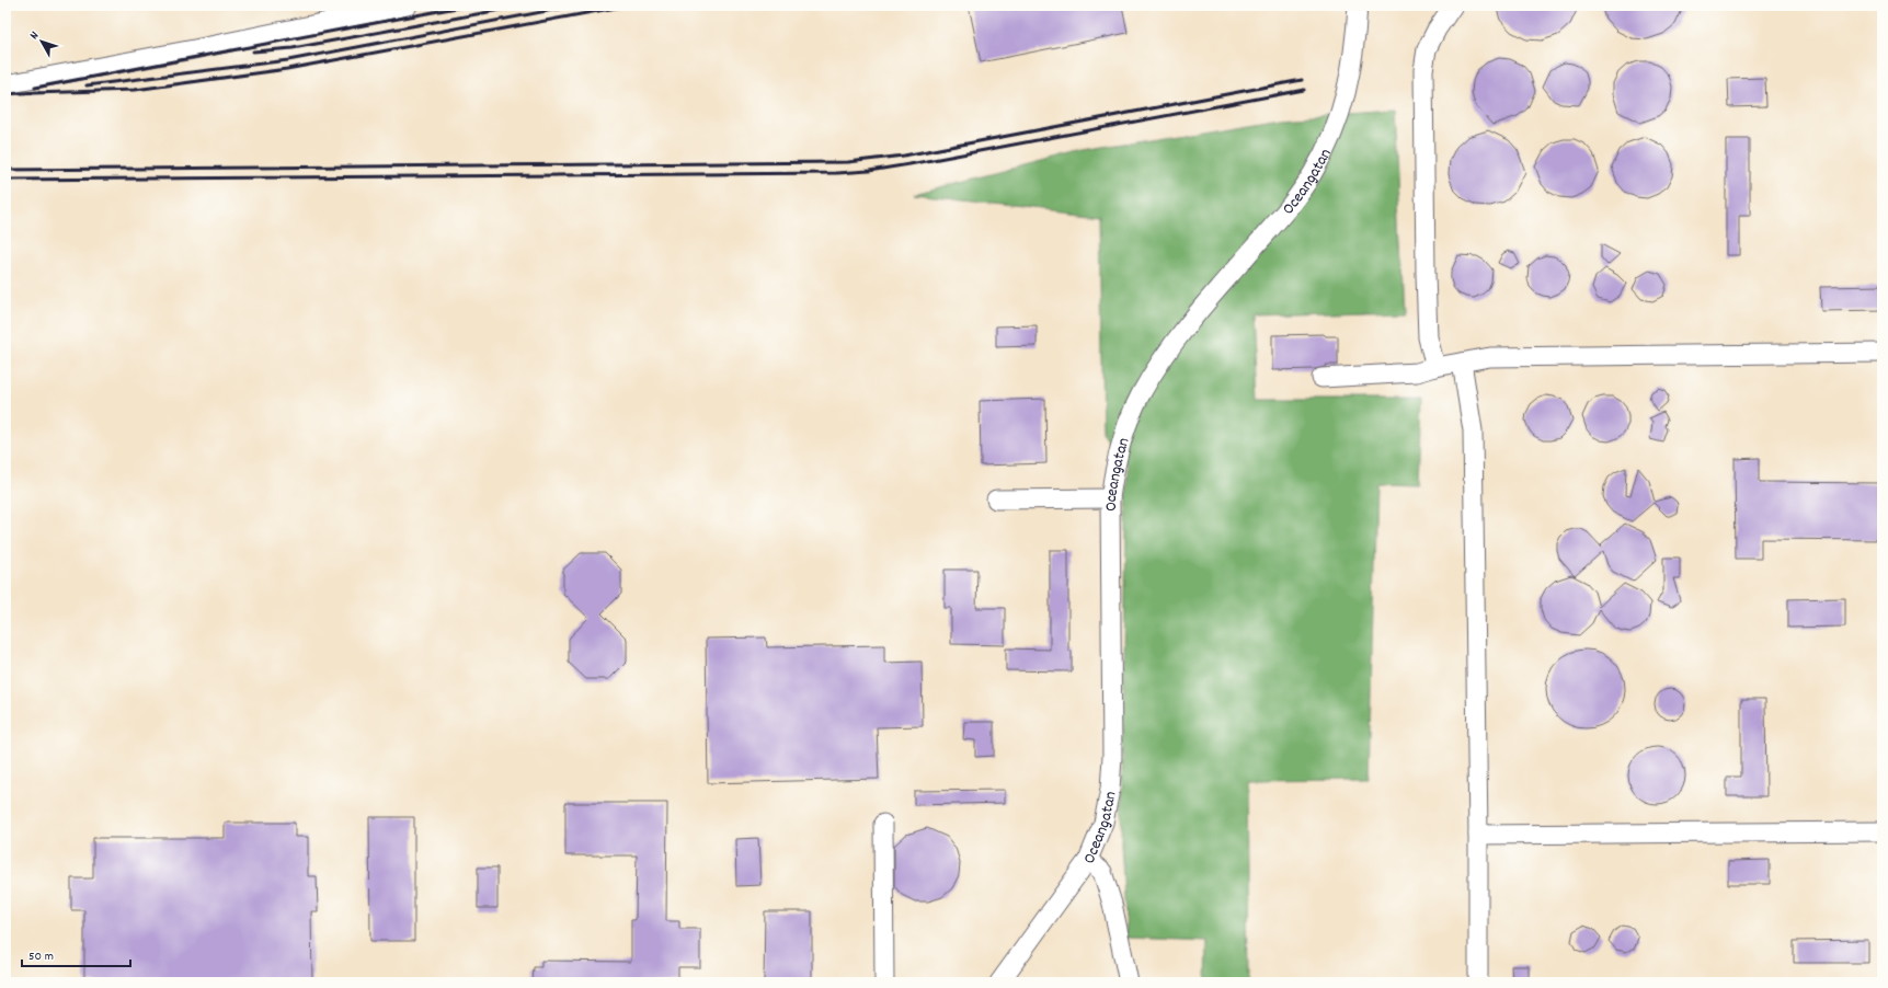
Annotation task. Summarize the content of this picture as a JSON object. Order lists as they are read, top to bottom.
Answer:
{
  "streets": {
    "street": ["Oceangatan"]
  },
  "scale_bar": "50 m",
  "north": "top left"
}
